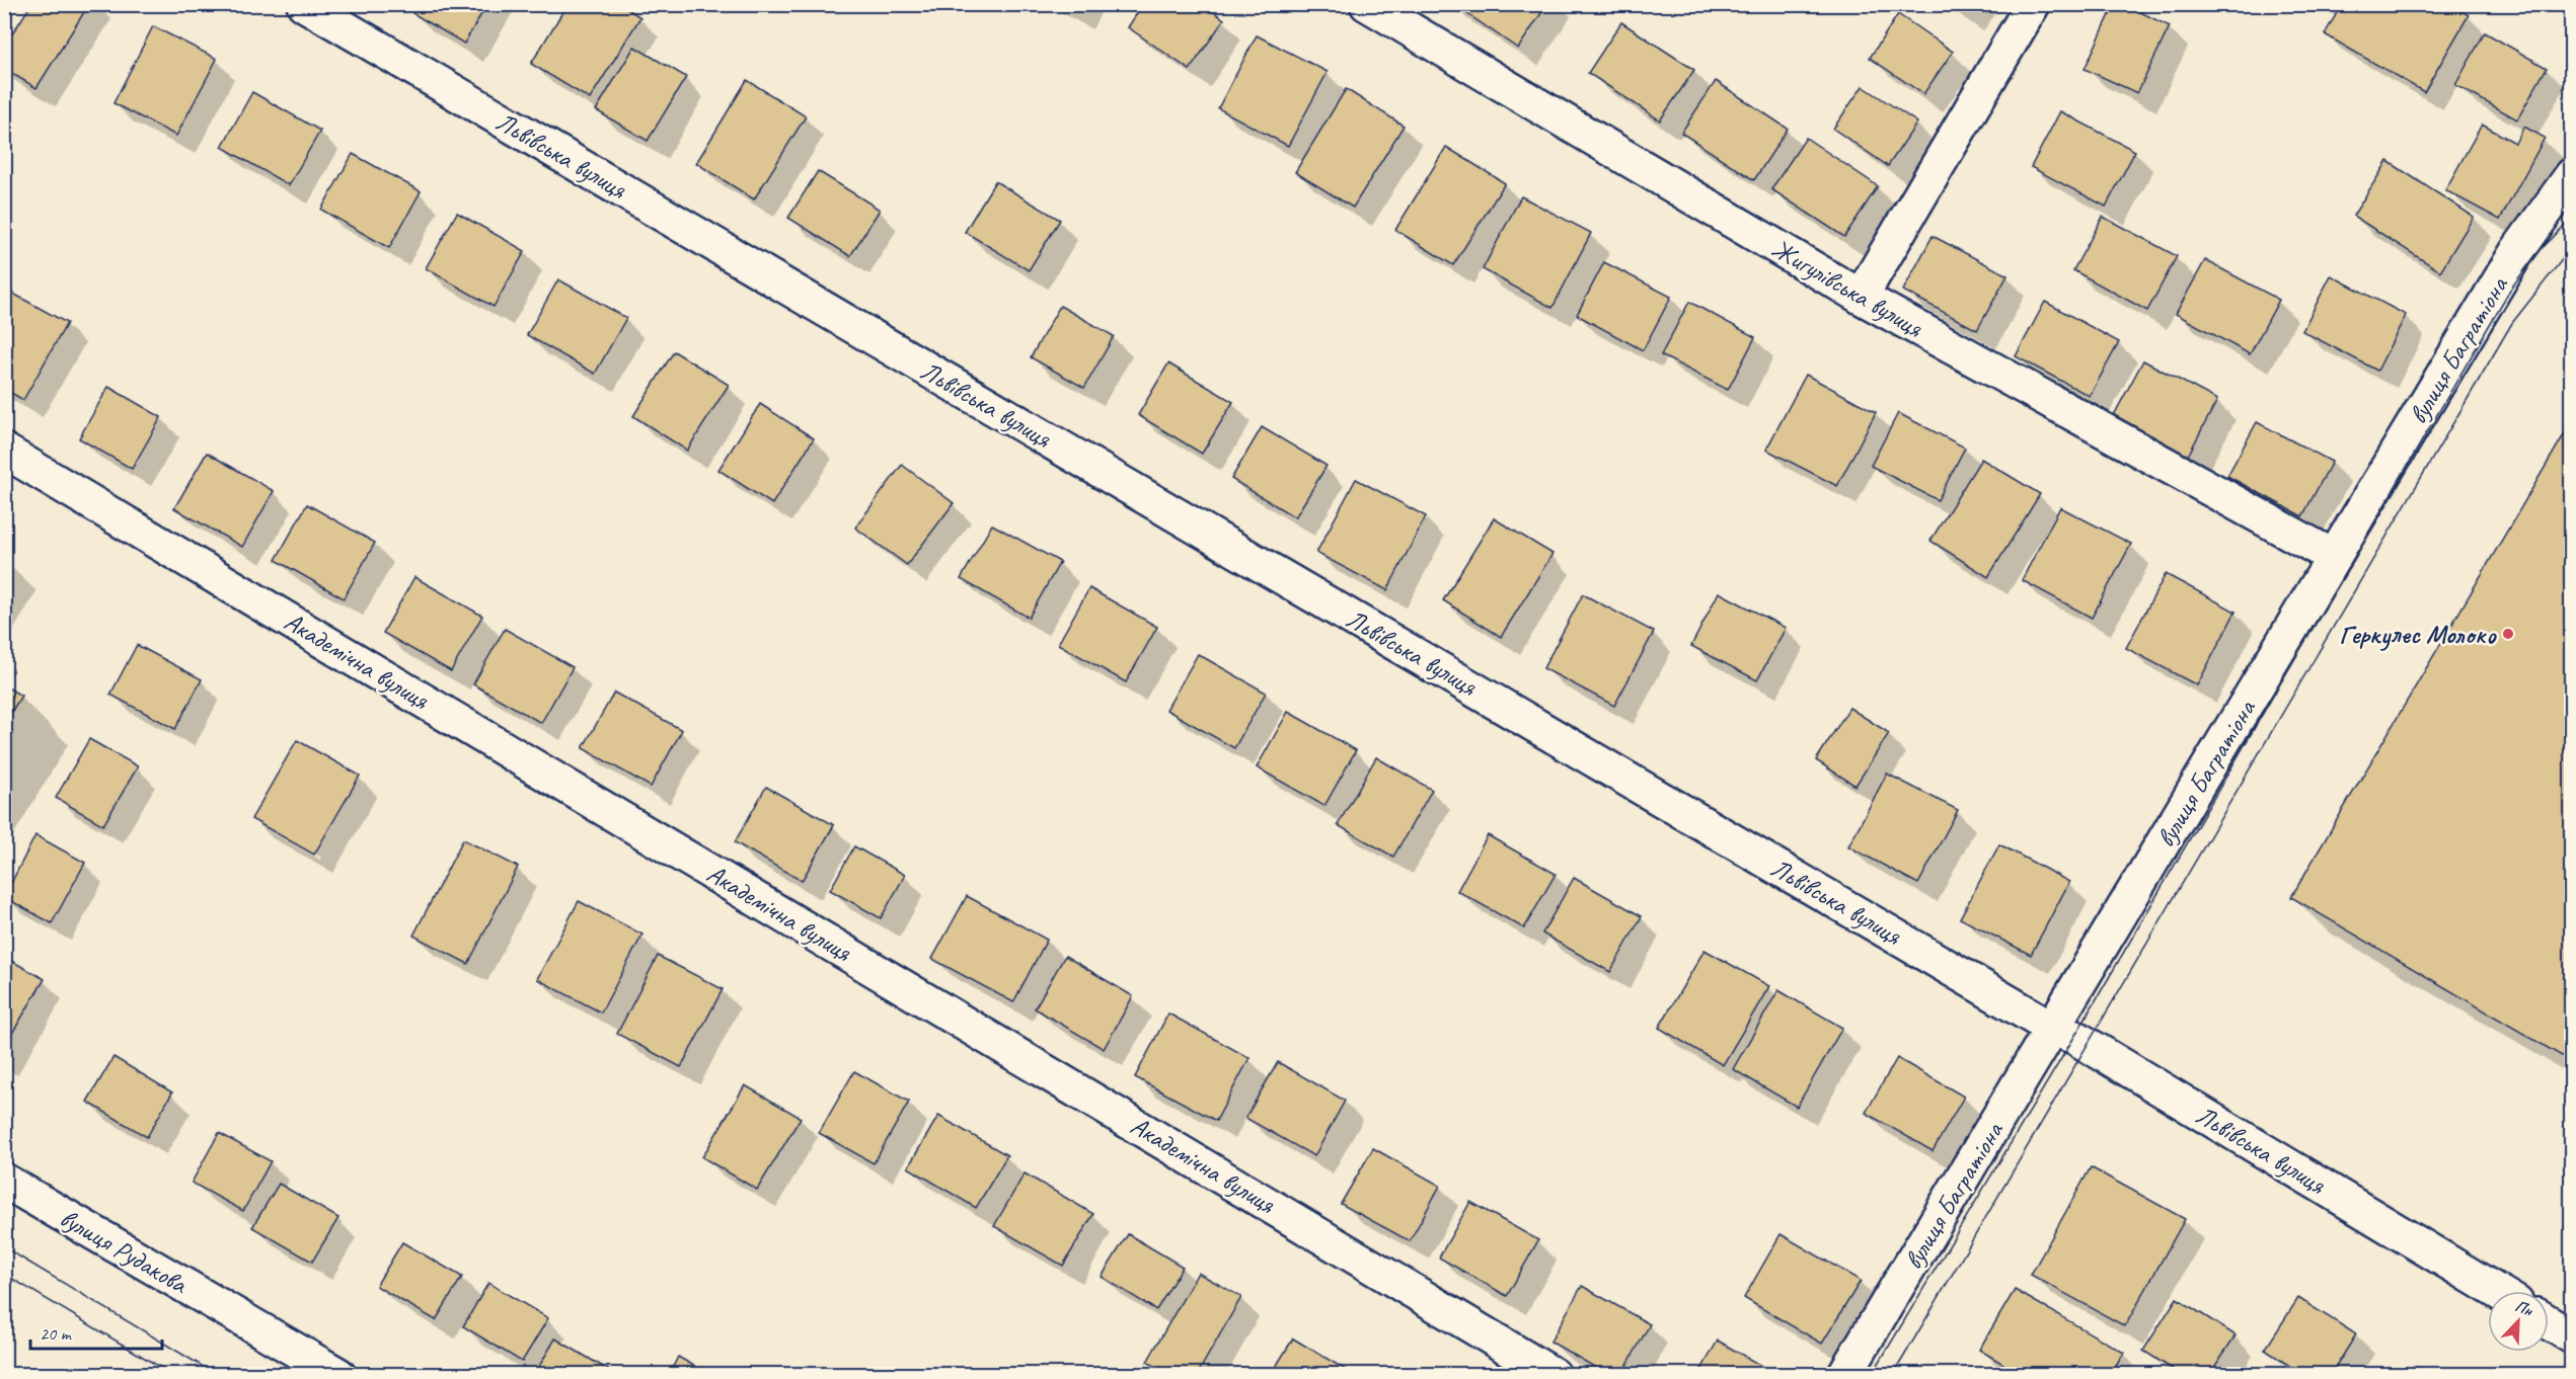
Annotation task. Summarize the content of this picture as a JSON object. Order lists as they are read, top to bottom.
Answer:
{
  "streets": {
    "street": [
      "Львівська вулиця",
      "Жигулівська вулиця",
      "вулиця Багратіона",
      "Академічна вулиця",
      "вулиця Рудакова"
    ]
  },
  "crossings": [
    ["Львівська вулиця", "вулиця Багратіона"],
    ["Жигулівська вулиця", "вулиця Багратіона"]
  ],
  "places": ["Геркулес Молоко"],
  "scale_bar": "20 m",
  "north": "top right"
}
